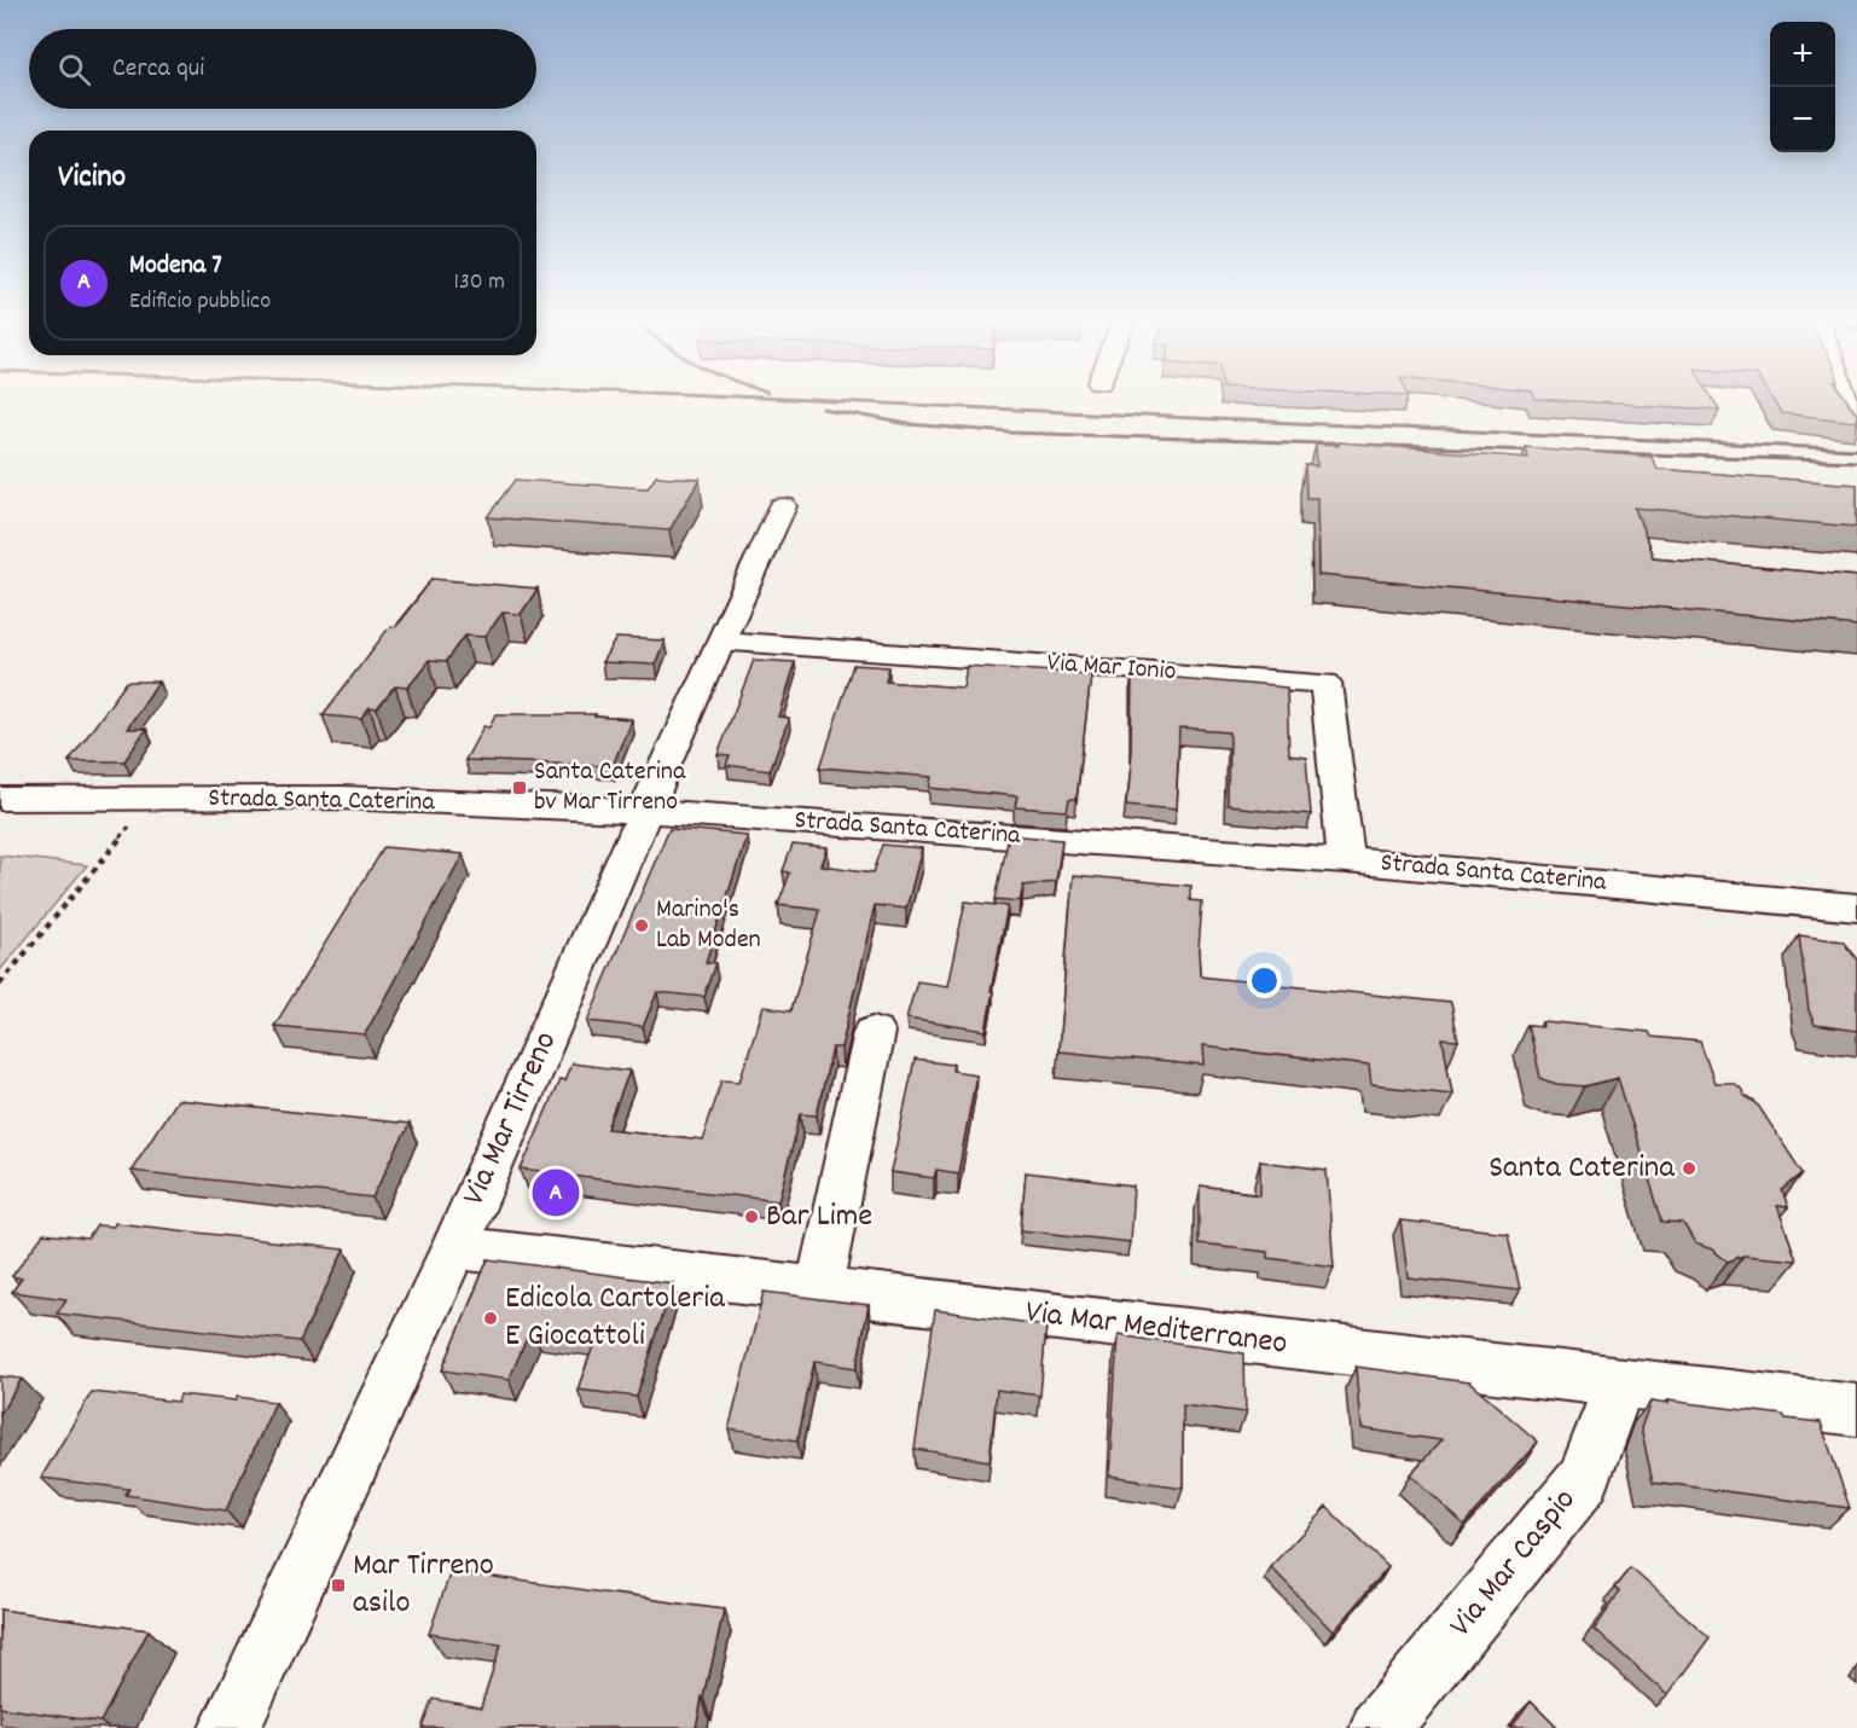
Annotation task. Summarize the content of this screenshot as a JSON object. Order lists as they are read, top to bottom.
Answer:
{
  "streets": {
    "street": [
      "Via Mar Ionio",
      "Strada Santa Caterina",
      "Via Mar Tirreno",
      "Via Mar Mediterraneo",
      "Via Mar Caspio"
    ]
  },
  "crossings": [
    ["Via Mar Ionio", "Strada Santa Caterina"],
    ["Via Mar Ionio", "Via Mar Tirreno"],
    ["Strada Santa Caterina", "Via Mar Tirreno"],
    ["Via Mar Tirreno", "Via Mar Mediterraneo"],
    ["Via Mar Mediterraneo", "Via Mar Caspio"]
  ],
  "places": {
    "transit": ["Santa Caterina bv Mar Tirreno", "Mar Tirreno asilo"],
    "other": [
      "Marino's Lab Moden",
      "Santa Caterina",
      "Bar Lime",
      "Edicola Cartoleria E Giocattoli"
    ]
  },
  "page": {
    "map_buttons": ["+", "−"],
    "search": "Cerca qui",
    "heading": "Vicino",
    "list": [
      {
        "mark": "A",
        "name": "Modena 7",
        "note": "Edificio pubblico",
        "value": "130 m"
      }
    ],
    "pins": "A"
  }
}
